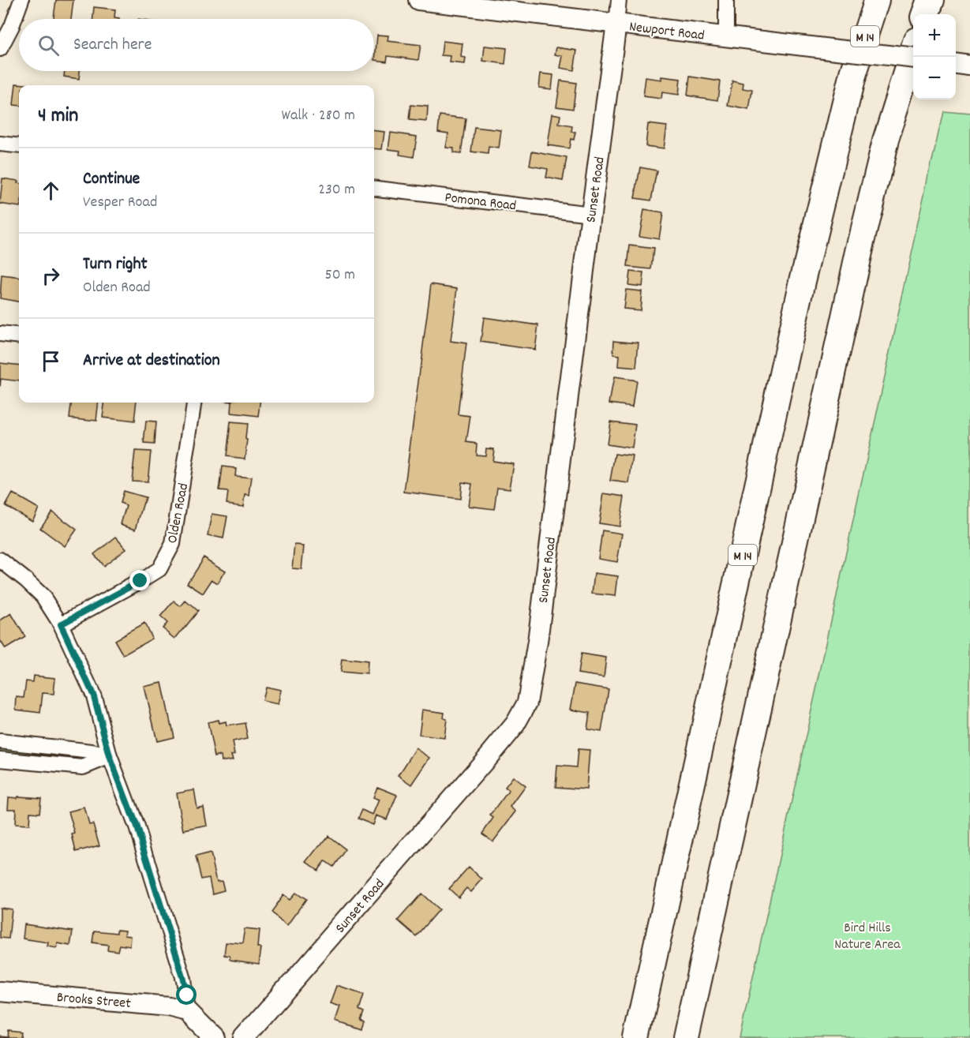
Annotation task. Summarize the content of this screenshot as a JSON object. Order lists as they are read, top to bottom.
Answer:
{
  "streets": {
    "highway": ["M 14"],
    "street": [
      "Newport Road",
      "Sunset Road",
      "Pomona Road",
      "Olden Road",
      "Brooks Street"
    ]
  },
  "crossings": [
    ["Newport Road", "Sunset Road"],
    ["Sunset Road", "Pomona Road"]
  ],
  "parks": ["Bird Hills Nature Area"],
  "page": {
    "map_buttons": ["+", "−"],
    "search": "Search here",
    "heading": ["4 min", "Walk · 280 m"],
    "list": [
      ["Continue", "Vesper Road", "230 m"],
      ["Turn right", "Olden Road", "50 m"],
      "Arrive at destination"
    ]
  }
}
